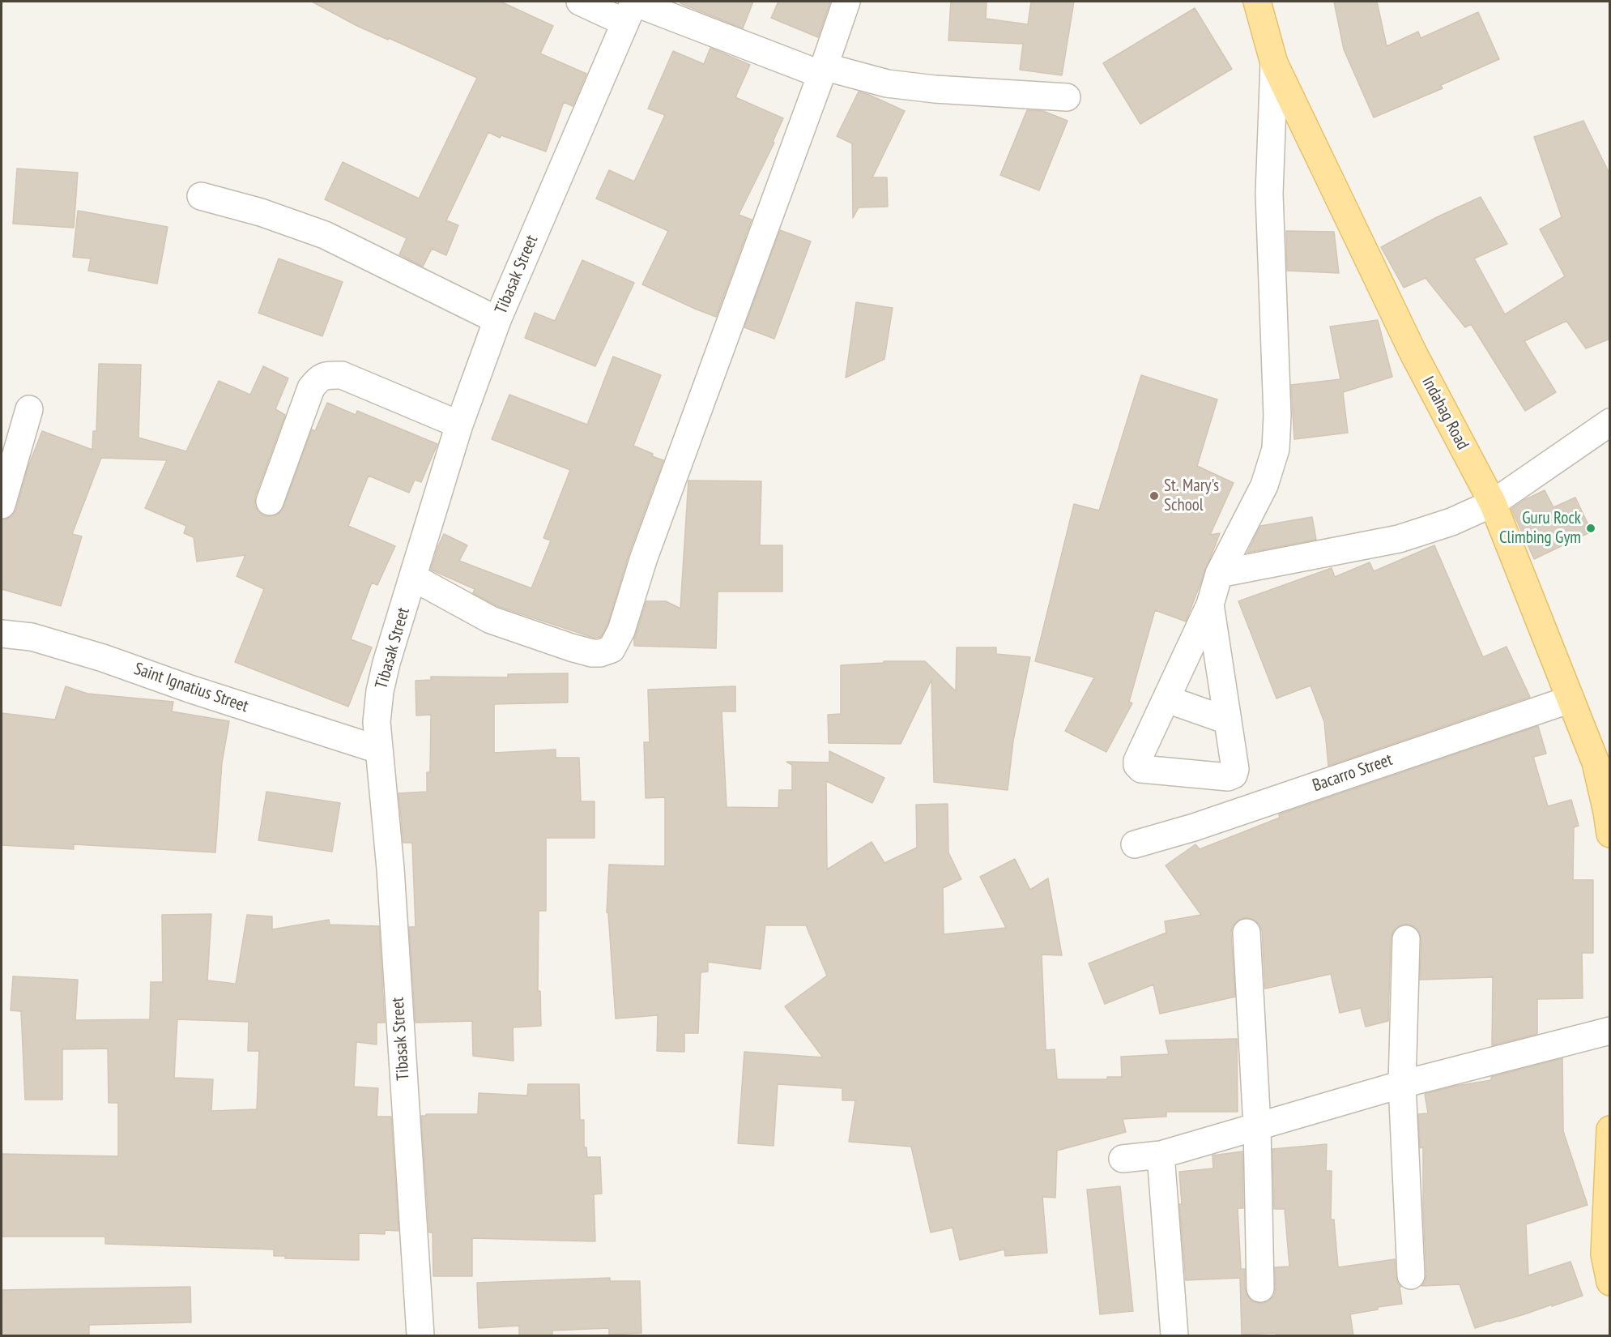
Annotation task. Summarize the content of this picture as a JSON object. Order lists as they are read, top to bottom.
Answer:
{
  "streets": {
    "main road": ["Indahag Road"],
    "street": ["Tibasak Street", "Saint Ignatius Street", "Bacarro Street"]
  },
  "crossings": [
    ["Tibasak Street", "Saint Ignatius Street"],
    ["Indahag Road", "Bacarro Street"]
  ],
  "places": ["St. Mary's School", "Guru Rock Climbing Gym"]
}
